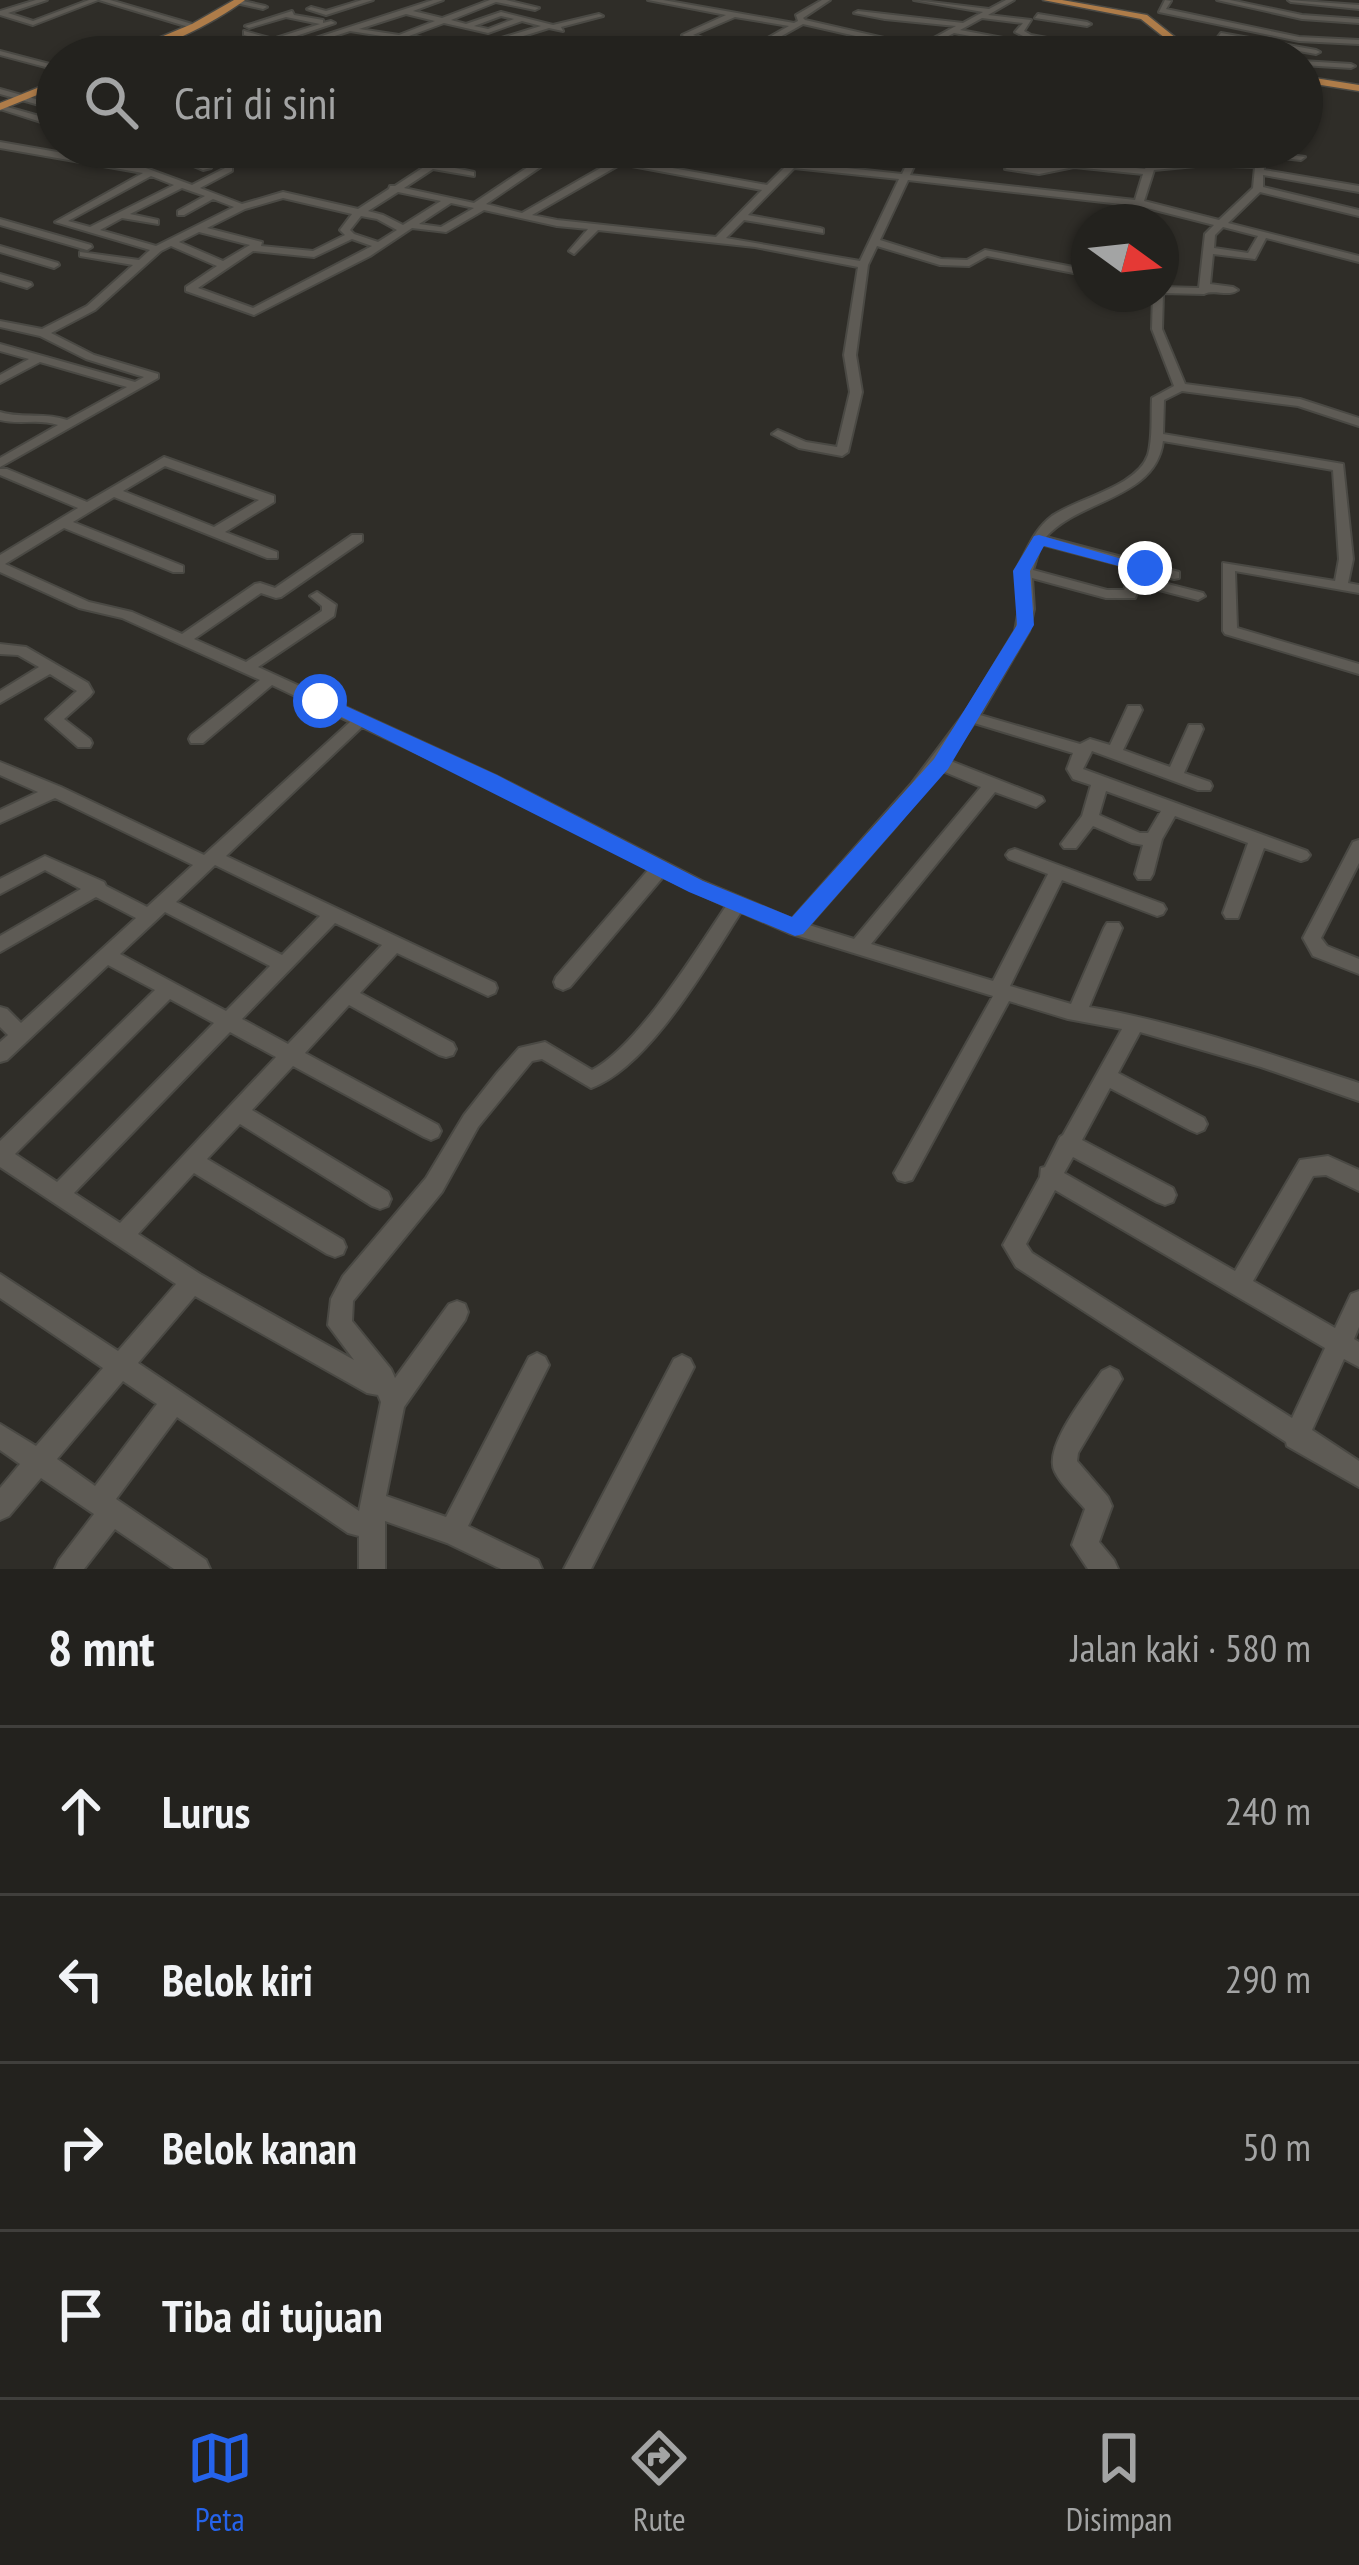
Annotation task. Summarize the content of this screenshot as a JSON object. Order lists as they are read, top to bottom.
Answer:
{
  "north": "right",
  "page": {
    "search": "Cari di sini",
    "heading": ["8 mnt", "Jalan kaki · 580 m"],
    "list": [
      ["Lurus", "240 m"],
      ["Belok kiri", "290 m"],
      ["Belok kanan", "50 m"],
      "Tiba di tujuan"
    ],
    "nav": ["Peta", "Rute", "Disimpan"]
  }
}
